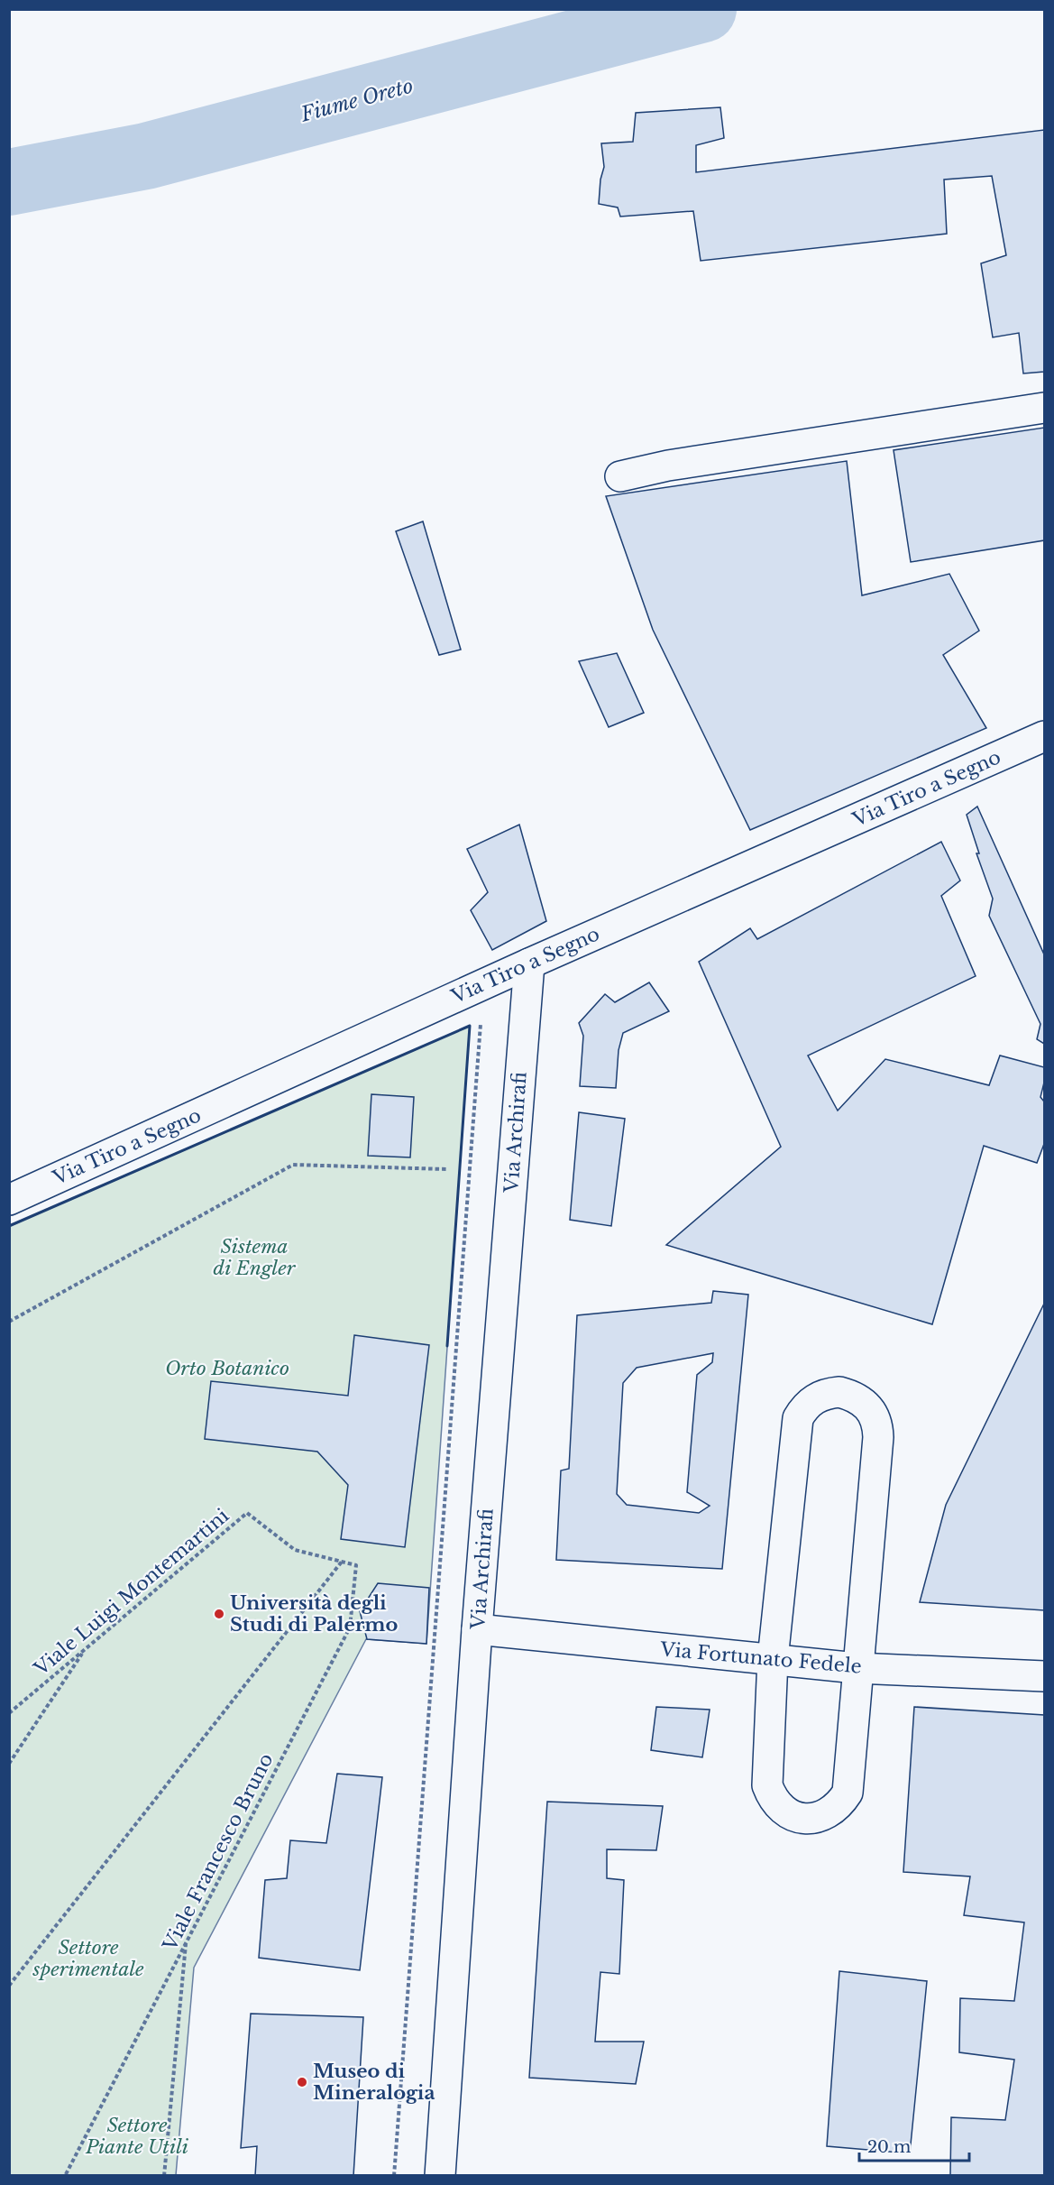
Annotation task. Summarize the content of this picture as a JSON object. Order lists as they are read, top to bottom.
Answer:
{
  "streets": {
    "street": ["Via Tiro a Segno", "Via Archirafi", "Via Fortunato Fedele"],
    "path": ["Viale Luigi Montemartini", "Viale Francesco Bruno"]
  },
  "crossings": [
    ["Via Tiro a Segno", "Via Archirafi"],
    ["Via Archirafi", "Via Fortunato Fedele"],
    ["Viale Luigi Montemartini", "Viale Francesco Bruno"]
  ],
  "water": ["Fiume Oreto"],
  "parks": [
    "Sistema di Engler",
    "Orto Botanico",
    "Settore sperimentale",
    "Settore Piante Utili"
  ],
  "places": ["Università degli Studi di Palermo", "Museo di Mineralogia"],
  "scale_bar": "20 m"
}
